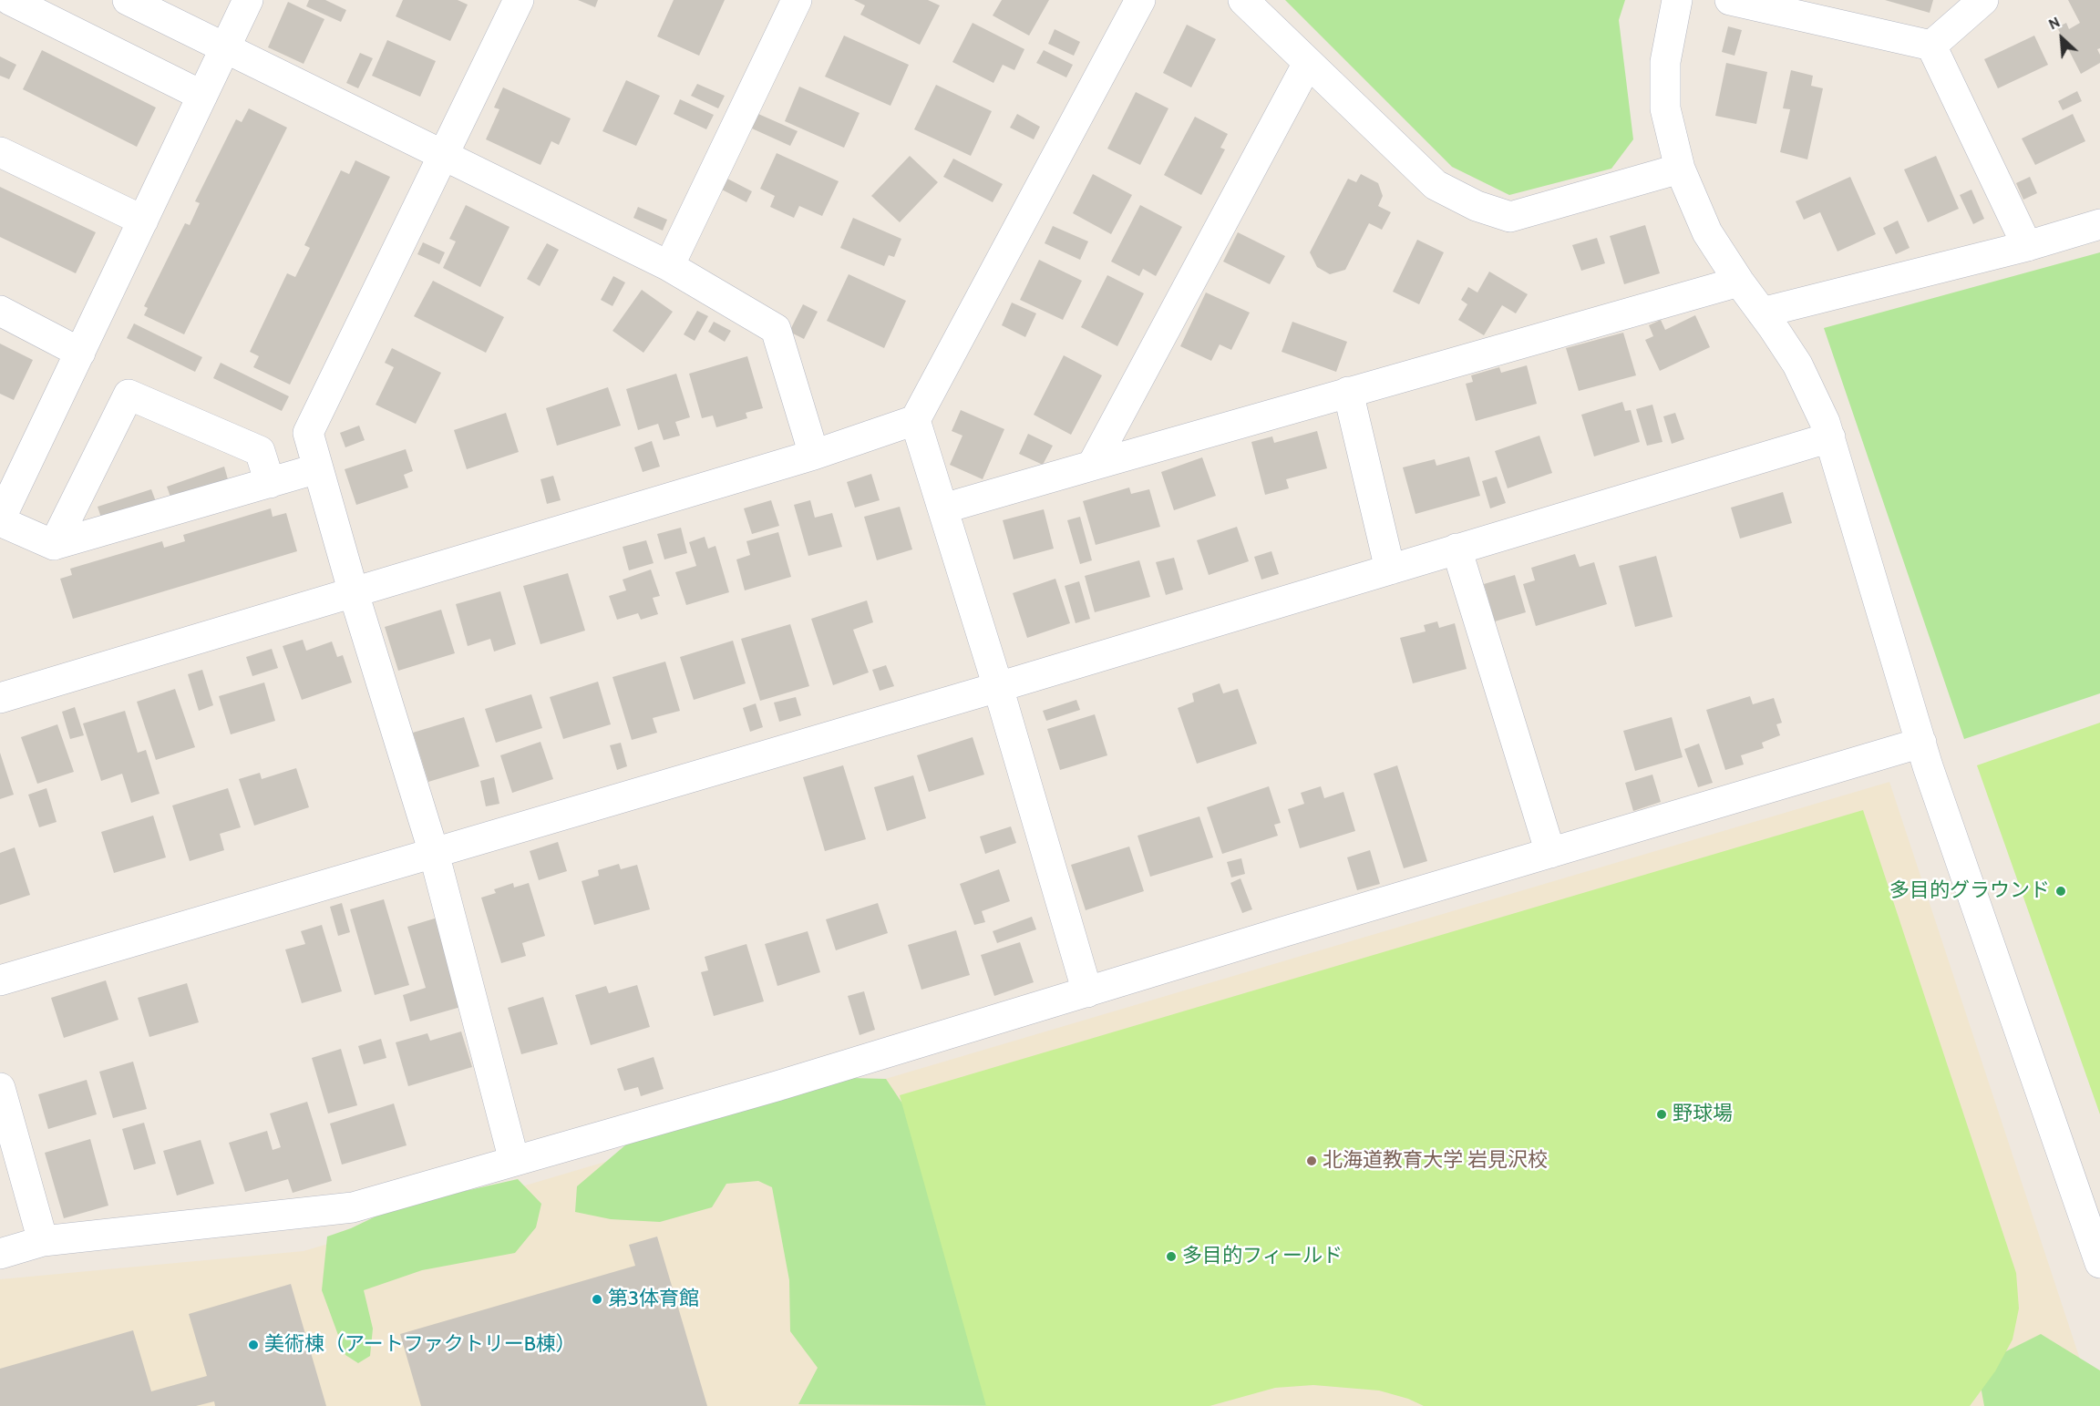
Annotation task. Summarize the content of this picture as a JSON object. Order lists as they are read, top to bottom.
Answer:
{
  "places": [
    "多目的グラウンド",
    "野球場",
    "北海道教育大学 岩見沢校",
    "多目的フィールド",
    "第3体育館",
    "美術棟（アートファクトリーB棟）"
  ],
  "north": "top left"
}
